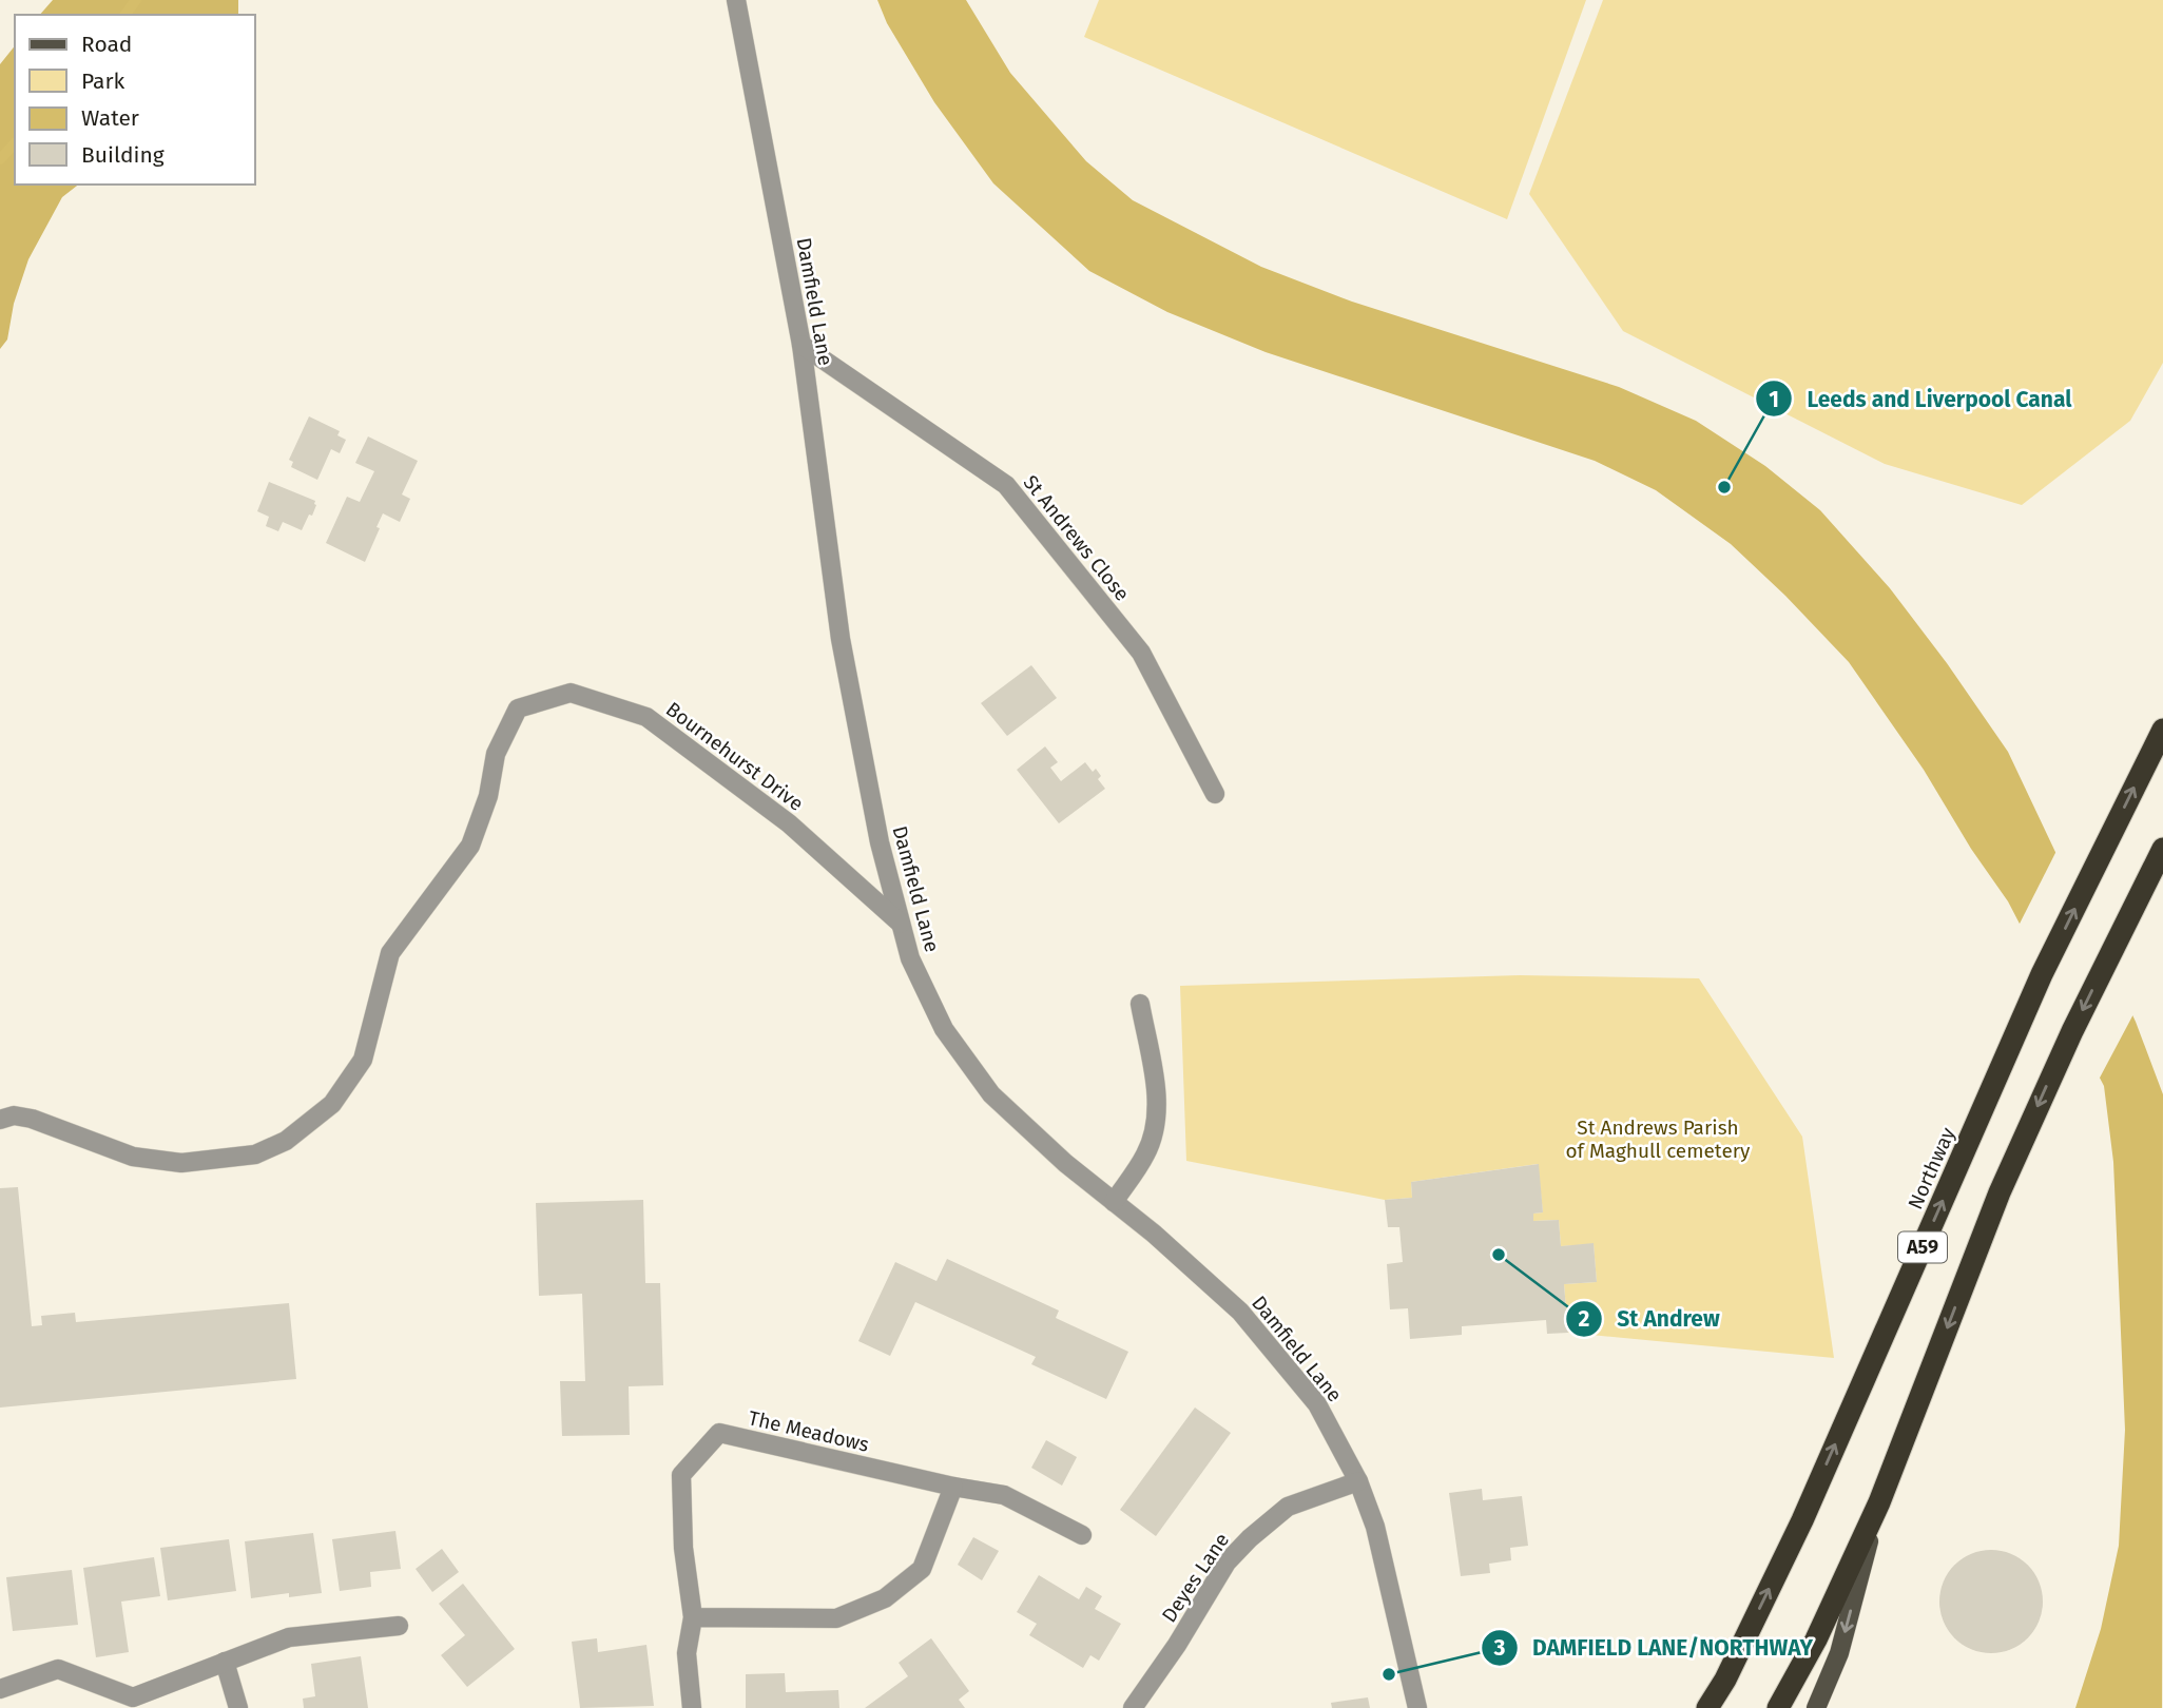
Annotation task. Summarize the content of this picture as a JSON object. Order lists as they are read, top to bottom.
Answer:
{
  "streets": {
    "highway": ["Northway", "A59"],
    "street": [
      "Damfield Lane",
      "St Andrews Close",
      "Bournehurst Drive",
      "The Meadows",
      "Deyes Lane"
    ]
  },
  "crossings": [
    ["Damfield Lane", "St Andrews Close"],
    ["Damfield Lane", "Bournehurst Drive"],
    ["Damfield Lane", "Deyes Lane"]
  ],
  "parks": ["St Andrews Parish of Maghull cemetery"],
  "places": ["Leeds and Liverpool Canal", "St Andrew", "DAMFIELD LANE/NORTHWAY"],
  "legend": [
    "Road",
    "Park",
    "Water",
    "Building"
  ]
}
